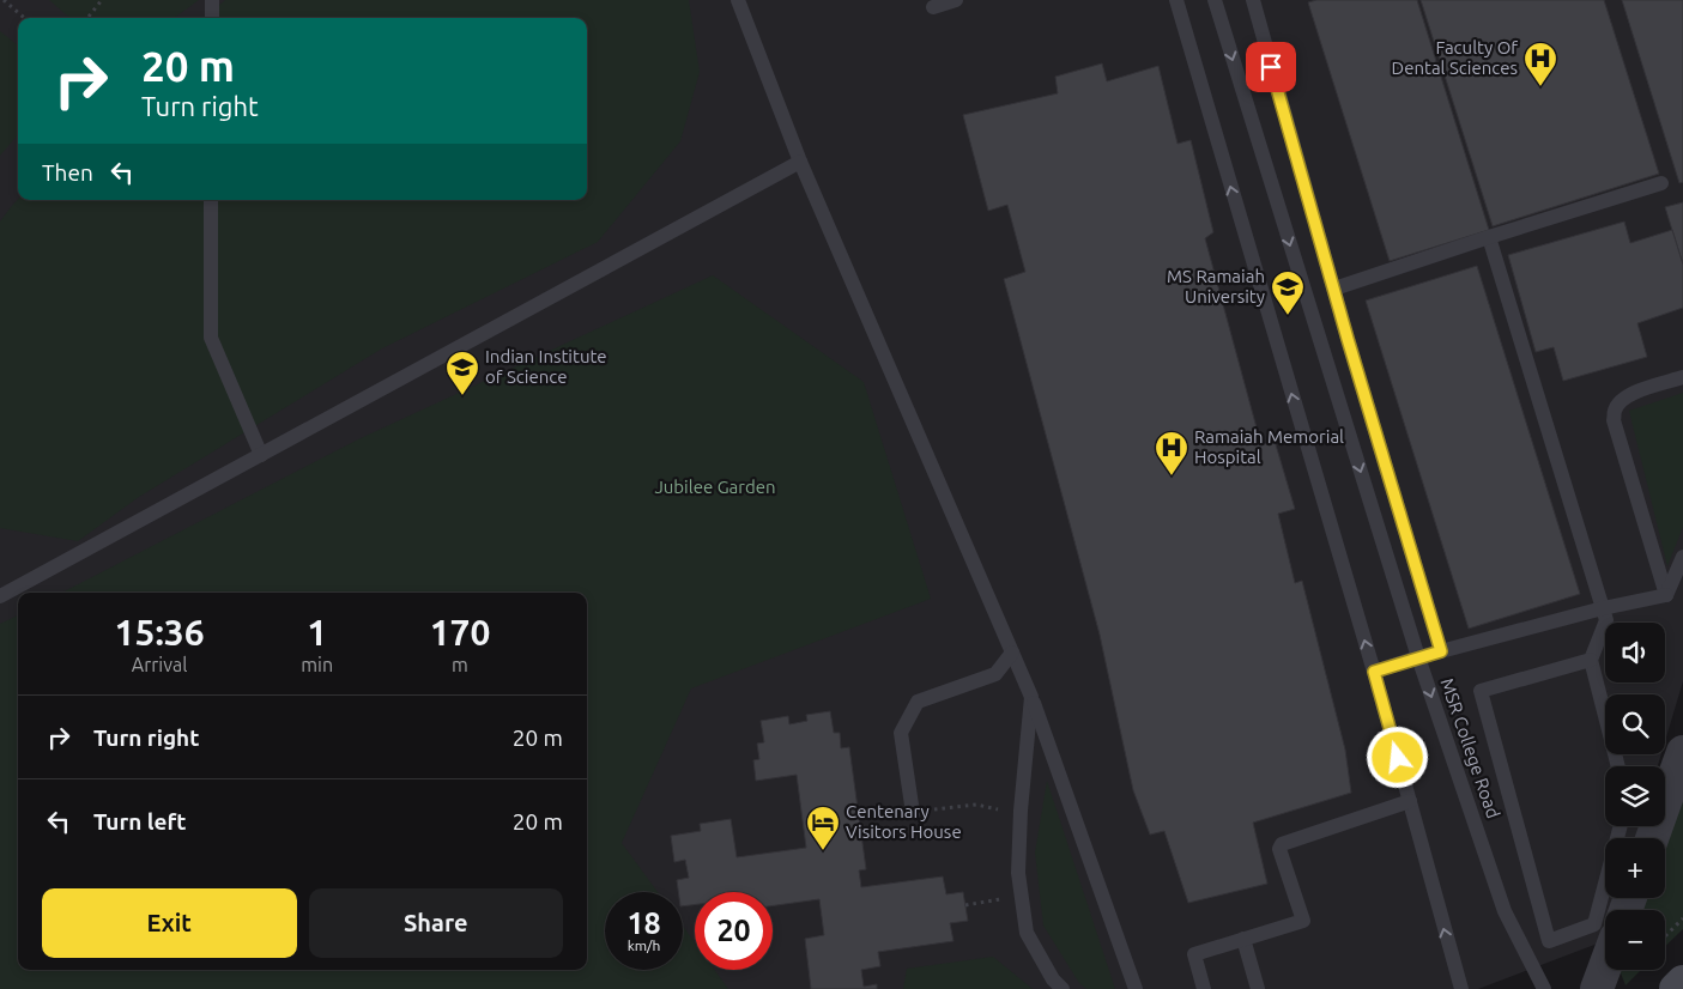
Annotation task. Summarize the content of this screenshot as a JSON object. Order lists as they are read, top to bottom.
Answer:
{
  "streets": {
    "lane": ["MSR College Road"]
  },
  "parks": ["Jubilee Garden"],
  "places": {
    "hospital": ["Faculty Of Dental Sciences", "Ramaiah Memorial Hospital"],
    "school or university": ["MS Ramaiah University", "Indian Institute of Science"],
    "hotel": ["Centenary Visitors House"]
  },
  "page": {
    "turn": ["20 m", "Turn right"],
    "then": "Then",
    "eta": [
      "15:36",
      "Arrival",
      "1",
      "min",
      "170",
      "m"
    ],
    "map_buttons": ["+", "−"],
    "list": [
      {
        "name": "Turn right",
        "value": "20 m"
      },
      {
        "name": "Turn left",
        "value": "20 m"
      }
    ],
    "buttons": ["Exit", "Share"],
    "speed": "18 km/h",
    "limit": "20"
  }
}
